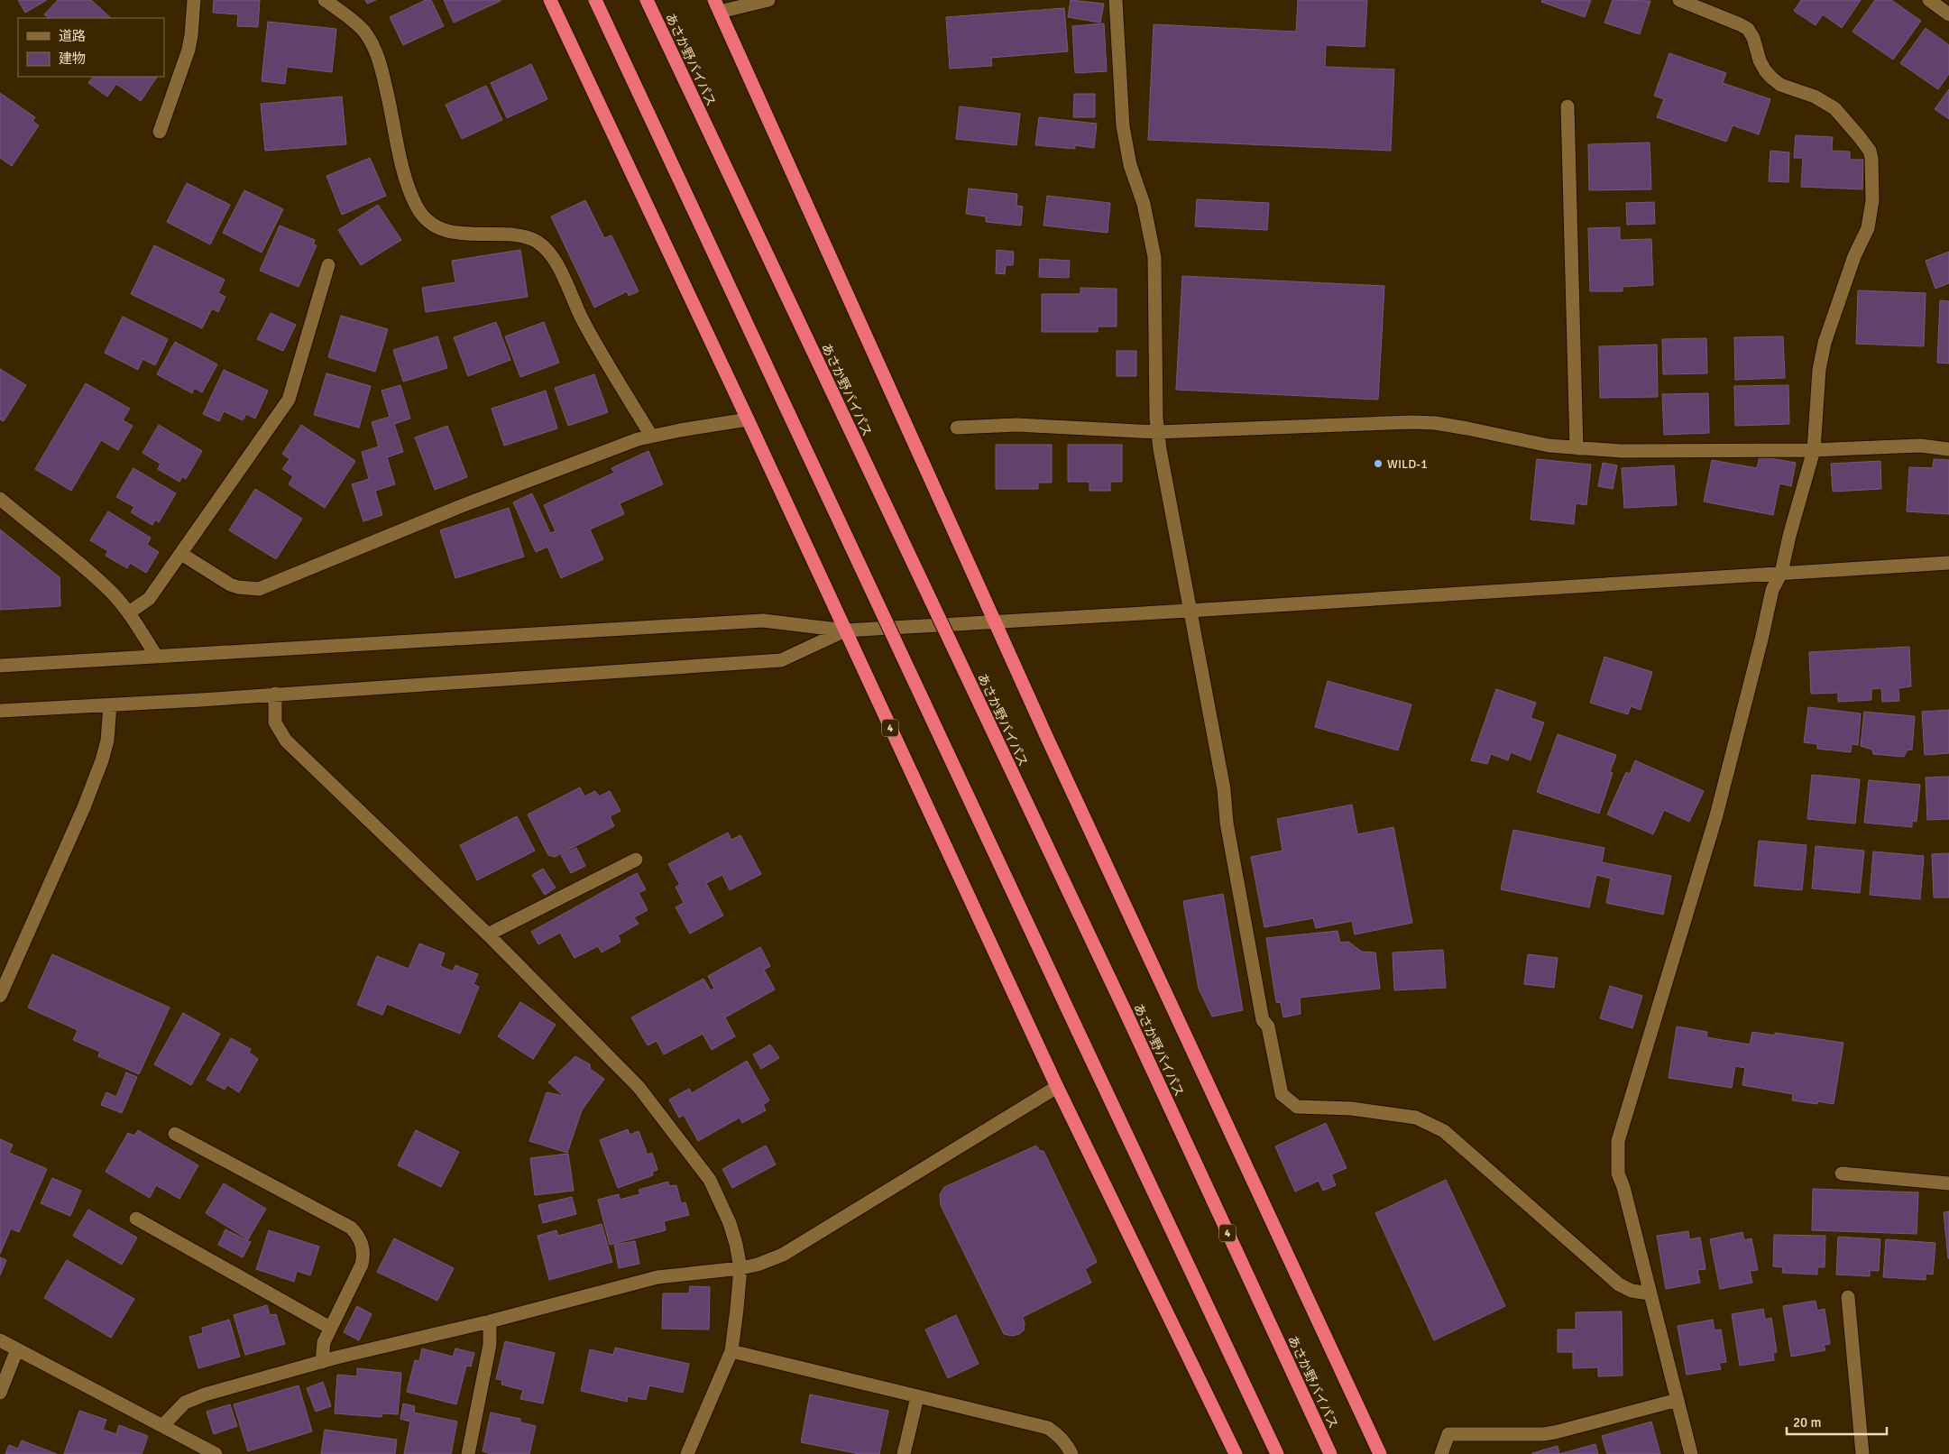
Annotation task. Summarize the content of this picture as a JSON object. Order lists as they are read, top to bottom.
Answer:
{
  "streets": {
    "highway": ["あさか野バイパス", "4"]
  },
  "places": ["WILD-1"],
  "legend": ["道路", "建物"],
  "scale_bar": "20 m"
}
